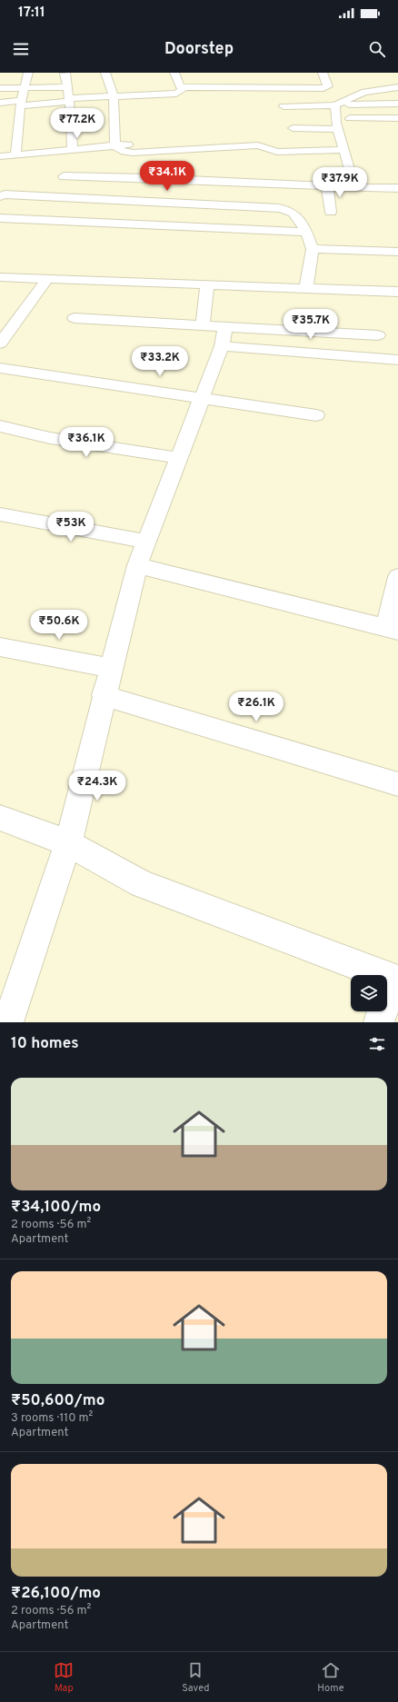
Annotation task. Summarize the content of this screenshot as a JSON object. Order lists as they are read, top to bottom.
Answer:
{
  "page": {
    "status": "17:11",
    "header": "Doorstep",
    "price": [
      "₹77.2K",
      "₹34.1K",
      "₹37.9K",
      "₹35.7K",
      "₹33.2K",
      "₹36.1K",
      "₹53K",
      "₹50.6K",
      "₹26.1K",
      "₹24.3K"
    ],
    "heading": "10 homes",
    "list": [
      {
        "name": "₹34,100/mo",
        "note": "2 rooms · 56 m² · Apartment"
      },
      {
        "name": "₹50,600/mo",
        "note": "3 rooms · 110 m² · Apartment"
      },
      {
        "name": "₹26,100/mo",
        "note": "2 rooms · 56 m² · Apartment"
      }
    ],
    "tabs": ["Map", "Saved", "Home"]
  }
}
